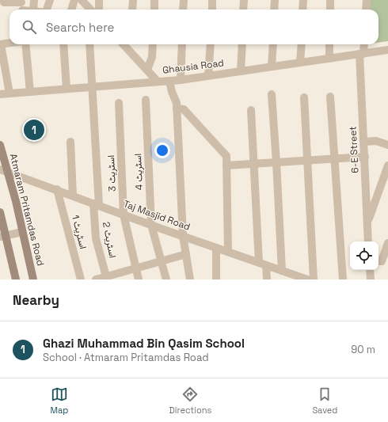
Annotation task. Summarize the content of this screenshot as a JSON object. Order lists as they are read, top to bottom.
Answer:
{
  "streets": {
    "main road": ["Atmaram Pritamdas Road"],
    "street": [
      "Ghausia Road",
      "6-E Street",
      "اسٹریٹ 4",
      "اسٹریٹ 3",
      "Taj Masjid Road",
      "اسٹریٹ 1",
      "اسٹریٹ 2"
    ]
  },
  "crossings": [
    ["Ghausia Road", "6-E Street"],
    ["Ghausia Road", "اسٹریٹ 2"],
    ["اسٹریٹ 4", "Taj Masjid Road"],
    ["اسٹریٹ 3", "Taj Masjid Road"],
    ["Atmaram Pritamdas Road", "Taj Masjid Road"],
    ["Taj Masjid Road", "اسٹریٹ 1"],
    ["Taj Masjid Road", "اسٹریٹ 2"]
  ],
  "page": {
    "search": "Search here",
    "pins": "1",
    "heading": "Nearby",
    "list": [
      {
        "mark": "1",
        "name": "Ghazi Muhammad Bin Qasim School",
        "note": "School · Atmaram Pritamdas Road",
        "value": "90 m"
      }
    ],
    "nav": ["Map", "Directions", "Saved"]
  }
}
